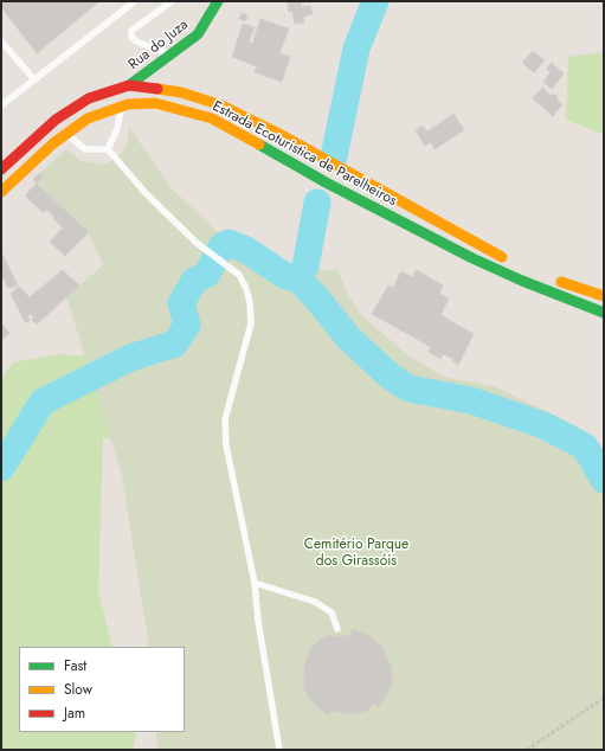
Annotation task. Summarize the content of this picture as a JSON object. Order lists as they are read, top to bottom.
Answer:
{
  "streets": {
    "main road": ["Rua do Juza", "Estrada Ecoturistica de Parelheiros"]
  },
  "crossings": [
    ["Rua do Juza", "Estrada Ecoturistica de Parelheiros"]
  ],
  "parks": ["Cemitério Parque dos Girassóis"],
  "legend": ["Fast", "Slow", "Jam"]
}
